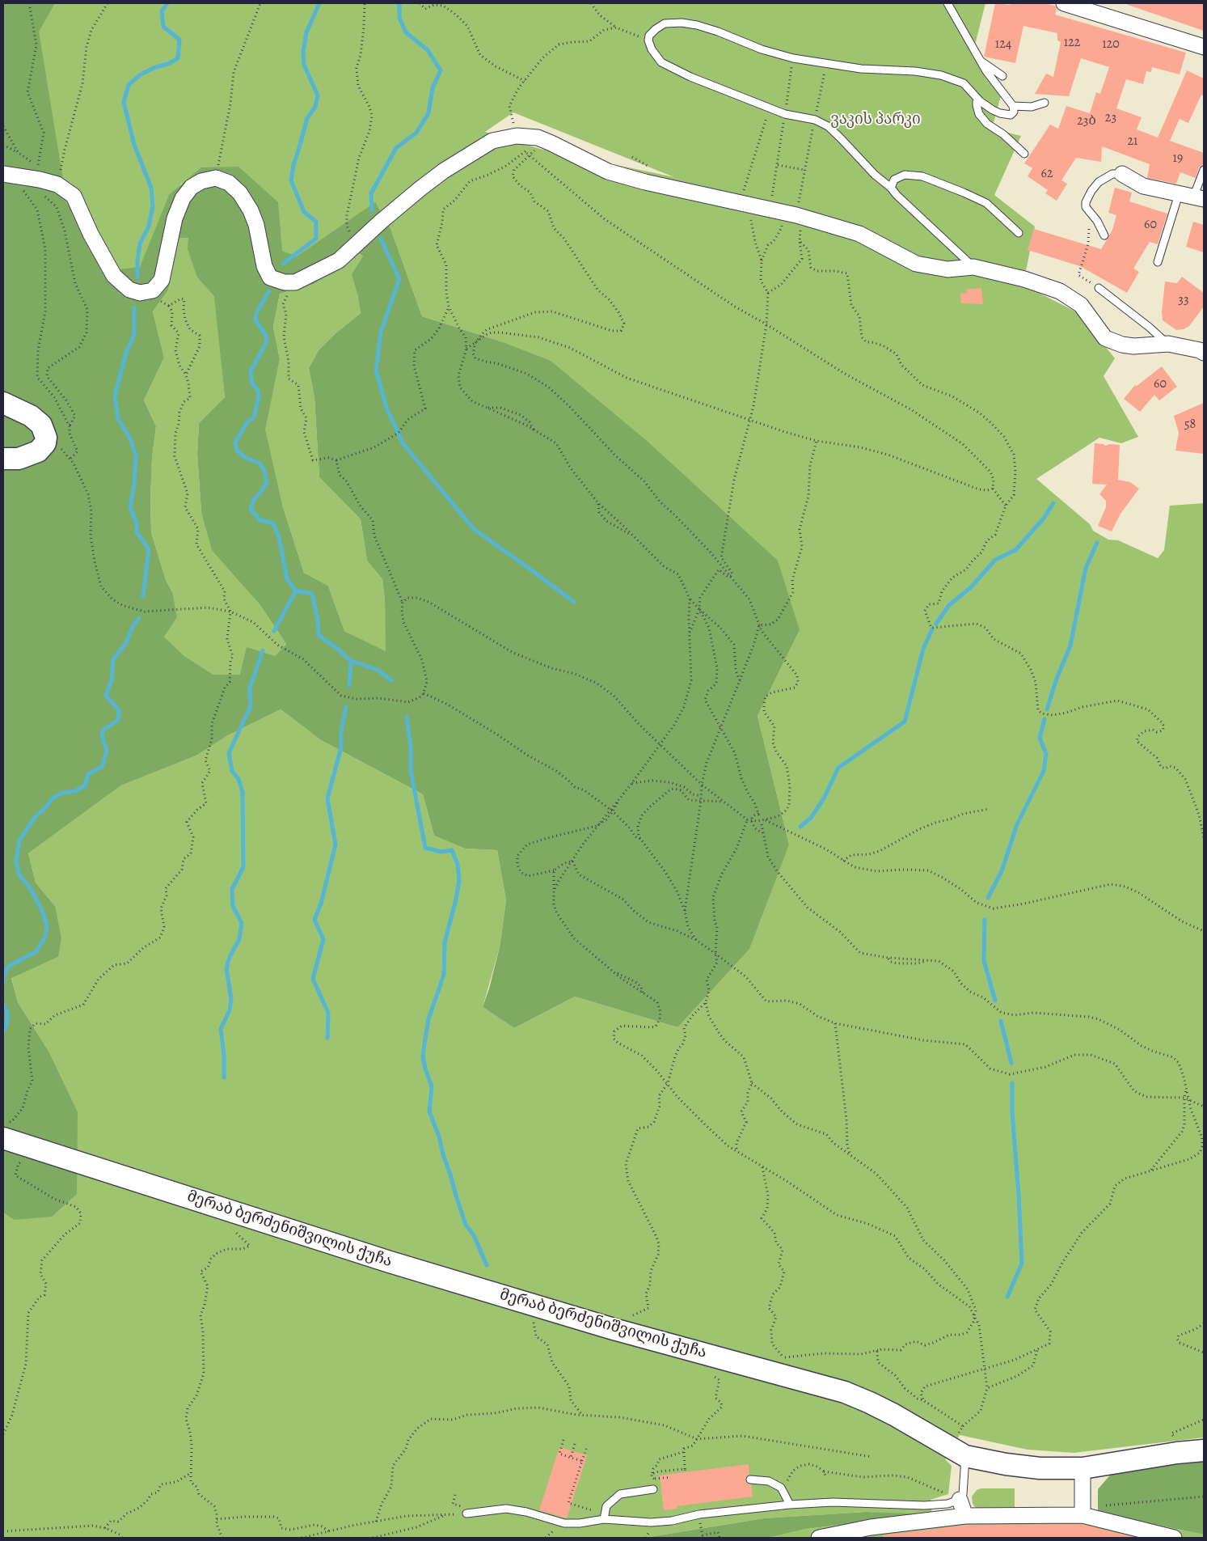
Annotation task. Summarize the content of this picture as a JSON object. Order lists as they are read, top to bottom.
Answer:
{
  "streets": {
    "street": ["მერაბ ბერძენიშვილის ქუჩა"]
  },
  "parks": ["ვაკის პარკი"],
  "house_numbers": [
    "122",
    "124",
    "120",
    "23",
    "23ბ",
    "21",
    "19",
    "62",
    "60",
    "33",
    "60",
    "58"
  ]
}
